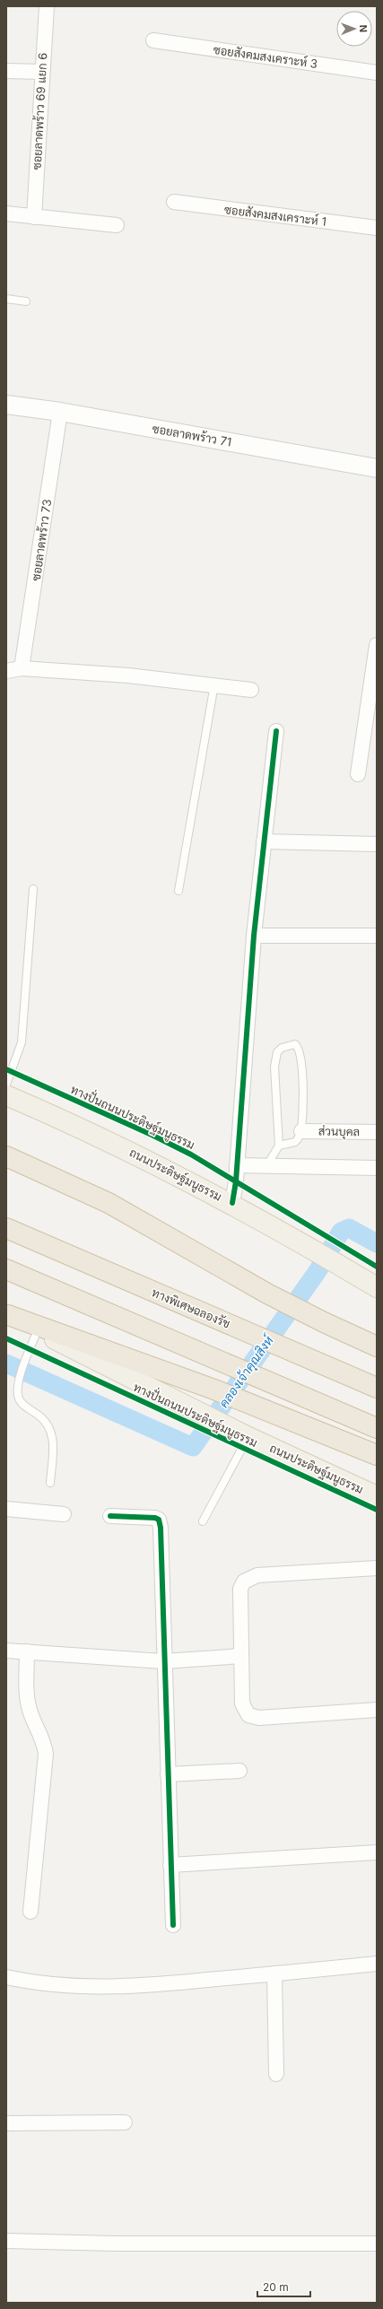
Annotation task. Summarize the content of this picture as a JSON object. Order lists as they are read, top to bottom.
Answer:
{
  "streets": {
    "highway": ["ทางพิเศษฉลองรัช"],
    "main road": ["ถนนประดิษฐ์มนูธรรม"],
    "street": [
      "ซอยสังคมสงเคราะห์ 3",
      "ซอยลาดพร้าว 69 แยก 6",
      "ซอยสังคมสงเคราะห์ 1",
      "ซอยลาดพร้าว 71",
      "ซอยลาดพร้าว 73",
      "ส่วนบุคล"
    ],
    "cycle path": ["ทางปั่นถนนประดิษฐ์มนูธรรม"]
  },
  "crossings": [
    ["ซอยลาดพร้าว 71", "ซอยลาดพร้าว 73"]
  ],
  "water": ["คลองเจ้าคุณสิงห์"],
  "scale_bar": "20 m",
  "north": "right"
}
